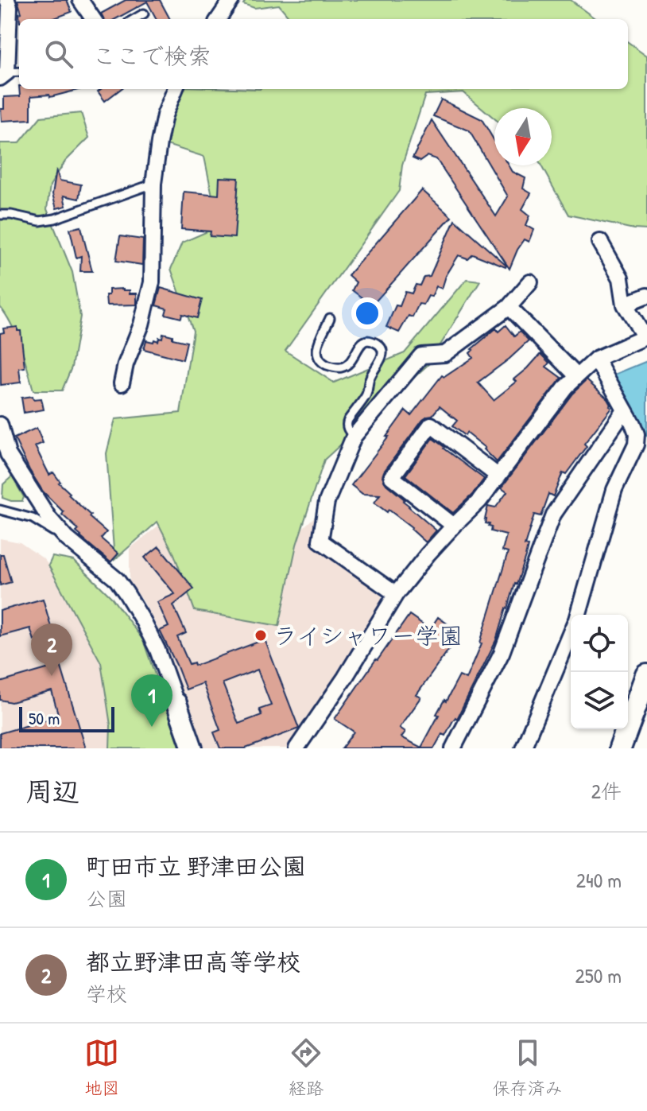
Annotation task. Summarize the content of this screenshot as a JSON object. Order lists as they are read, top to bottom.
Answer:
{
  "places": ["ライシャワー学園"],
  "scale_bar": "50 m",
  "north": "bottom",
  "page": {
    "search": "ここで検索",
    "pins": ["2", "1"],
    "scale": "50 m",
    "heading": ["周辺", "2件"],
    "list": [
      {
        "mark": "1",
        "name": "町田市立 野津田公園",
        "note": "公園",
        "value": "240 m"
      },
      {
        "mark": "2",
        "name": "都立野津田高等学校",
        "note": "学校",
        "value": "250 m"
      }
    ],
    "nav": ["地図", "経路", "保存済み"]
  }
}
